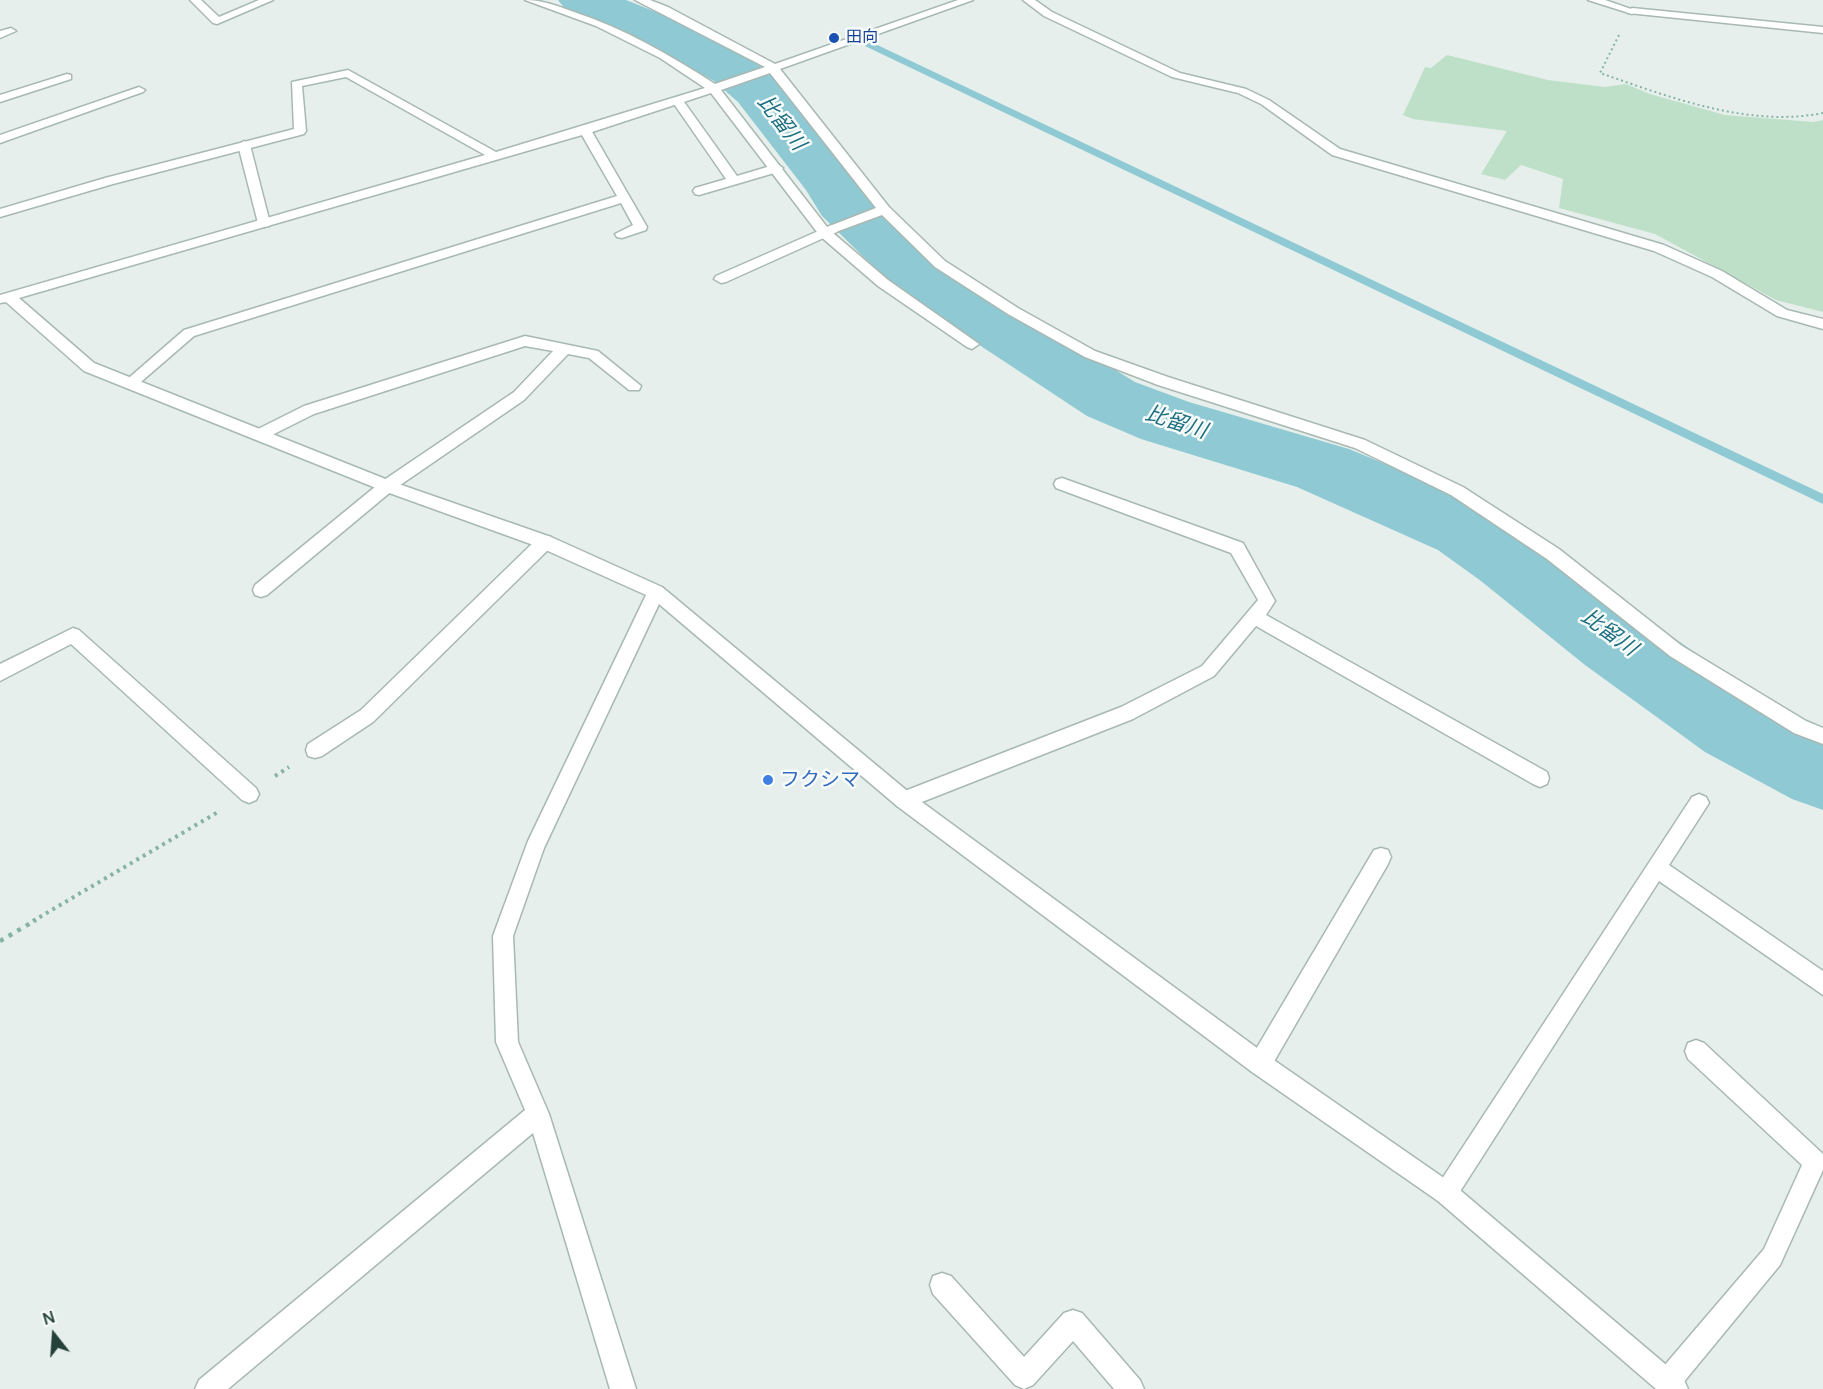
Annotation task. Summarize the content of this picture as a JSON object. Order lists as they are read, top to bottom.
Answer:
{
  "water": ["比留川"],
  "places": ["田向", "フクシマ"],
  "north": "top"
}
